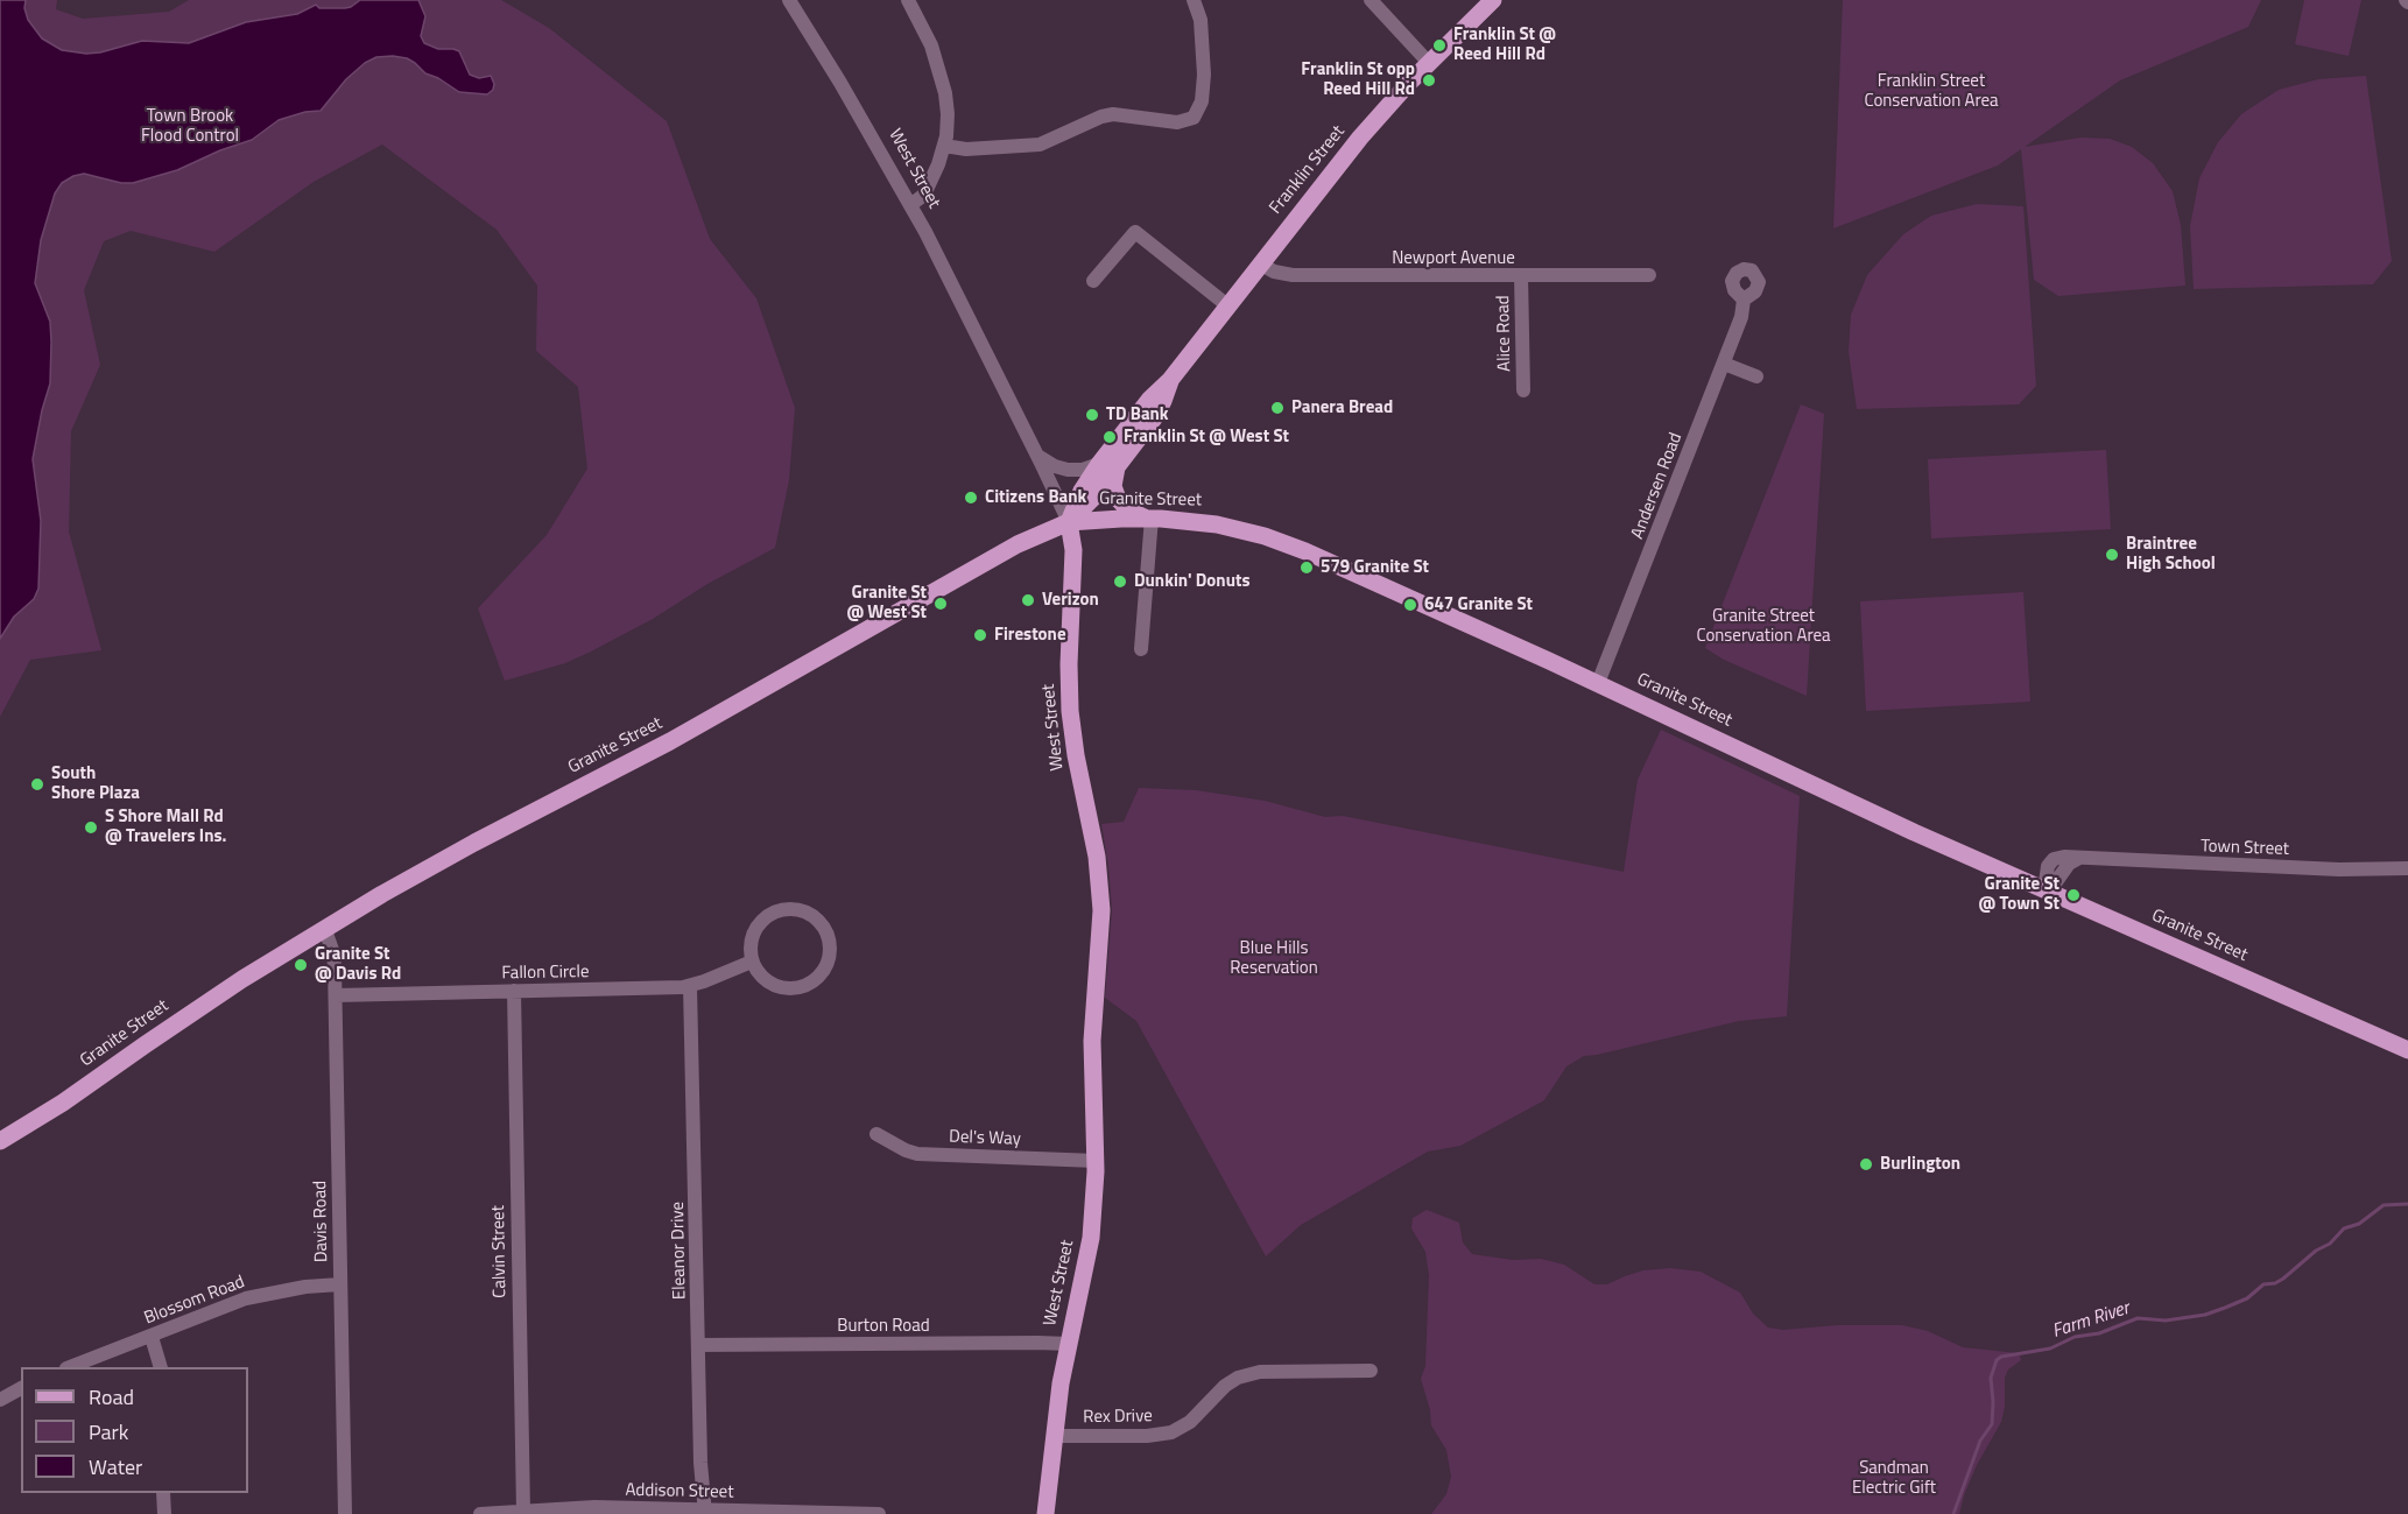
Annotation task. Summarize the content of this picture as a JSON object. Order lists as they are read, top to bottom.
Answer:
{
  "streets": {
    "main road": ["West Street", "Franklin Street", "Granite Street"],
    "street": [
      "Newport Avenue",
      "Alice Road",
      "Andersen Road",
      "Town Street",
      "Fallon Circle",
      "Del's Way",
      "Davis Road",
      "Eleanor Drive",
      "Calvin Street",
      "Blossom Road",
      "Burton Road",
      "Rex Drive",
      "Addison Street"
    ]
  },
  "crossings": [
    ["West Street", "Franklin Street"],
    ["West Street", "Granite Street"],
    ["West Street", "Del's Way"],
    ["West Street", "Burton Road"],
    ["West Street", "Rex Drive"],
    ["Franklin Street", "Newport Avenue"],
    ["Franklin Street", "Granite Street"],
    ["Newport Avenue", "Alice Road"],
    ["Andersen Road", "Granite Street"],
    ["Granite Street", "Town Street"],
    ["Granite Street", "Davis Road"],
    ["Fallon Circle", "Davis Road"],
    ["Fallon Circle", "Eleanor Drive"],
    ["Fallon Circle", "Calvin Street"],
    ["Davis Road", "Blossom Road"],
    ["Eleanor Drive", "Burton Road"],
    ["Eleanor Drive", "Addison Street"],
    ["Calvin Street", "Addison Street"]
  ],
  "water": ["Farm River"],
  "parks": [
    "Franklin Street Conservation Area",
    "Town Brook Flood Control",
    "Granite Street Conservation Area",
    "Blue Hills Reservation",
    "Sandman Electric Gift"
  ],
  "places": [
    "Franklin St @ Reed Hill Rd",
    "Franklin St opp Reed Hill Rd",
    "Panera Bread",
    "TD Bank",
    "Franklin St @ West St",
    "Citizens Bank",
    "Braintree High School",
    "579 Granite St",
    "Dunkin' Donuts",
    "Verizon",
    "Granite St @ West St",
    "647 Granite St",
    "Firestone",
    "South Shore Plaza",
    "S Shore Mall Rd @ Travelers Ins.",
    "Granite St @ Town St",
    "Granite St @ Davis Rd",
    "Burlington"
  ],
  "legend": ["Road", "Park", "Water"]
}
